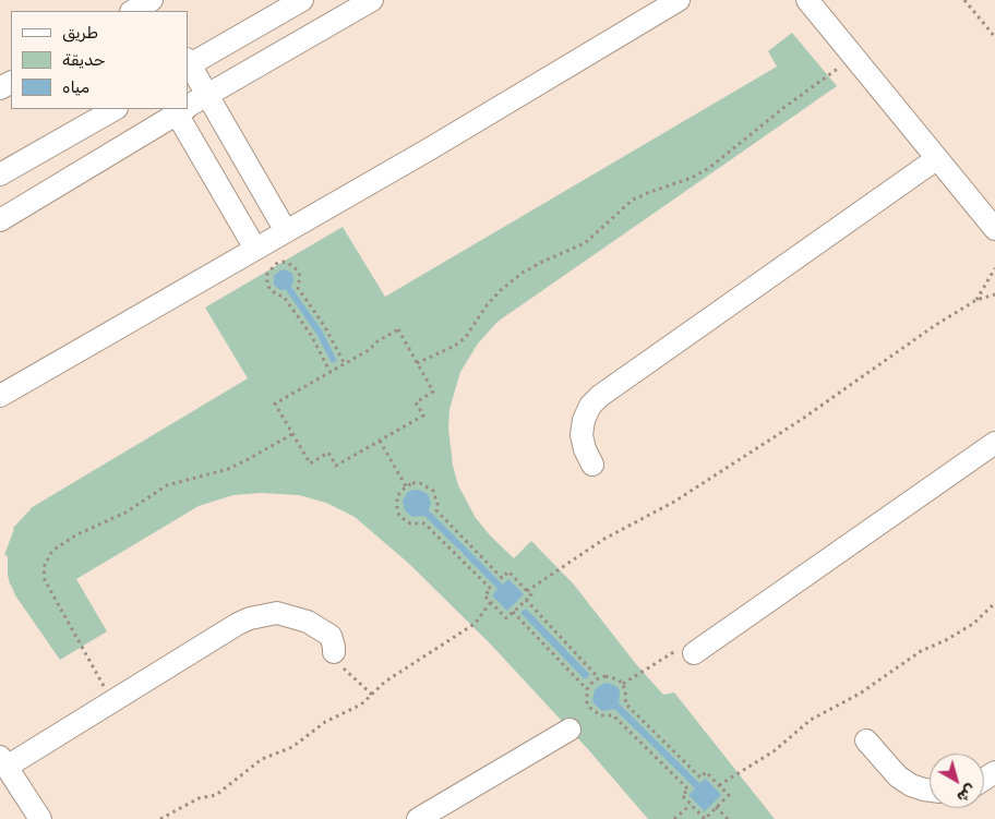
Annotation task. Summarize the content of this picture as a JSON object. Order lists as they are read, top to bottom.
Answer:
{
  "legend": ["طريق", "حديقة", "مياه"],
  "north": "bottom right"
}
